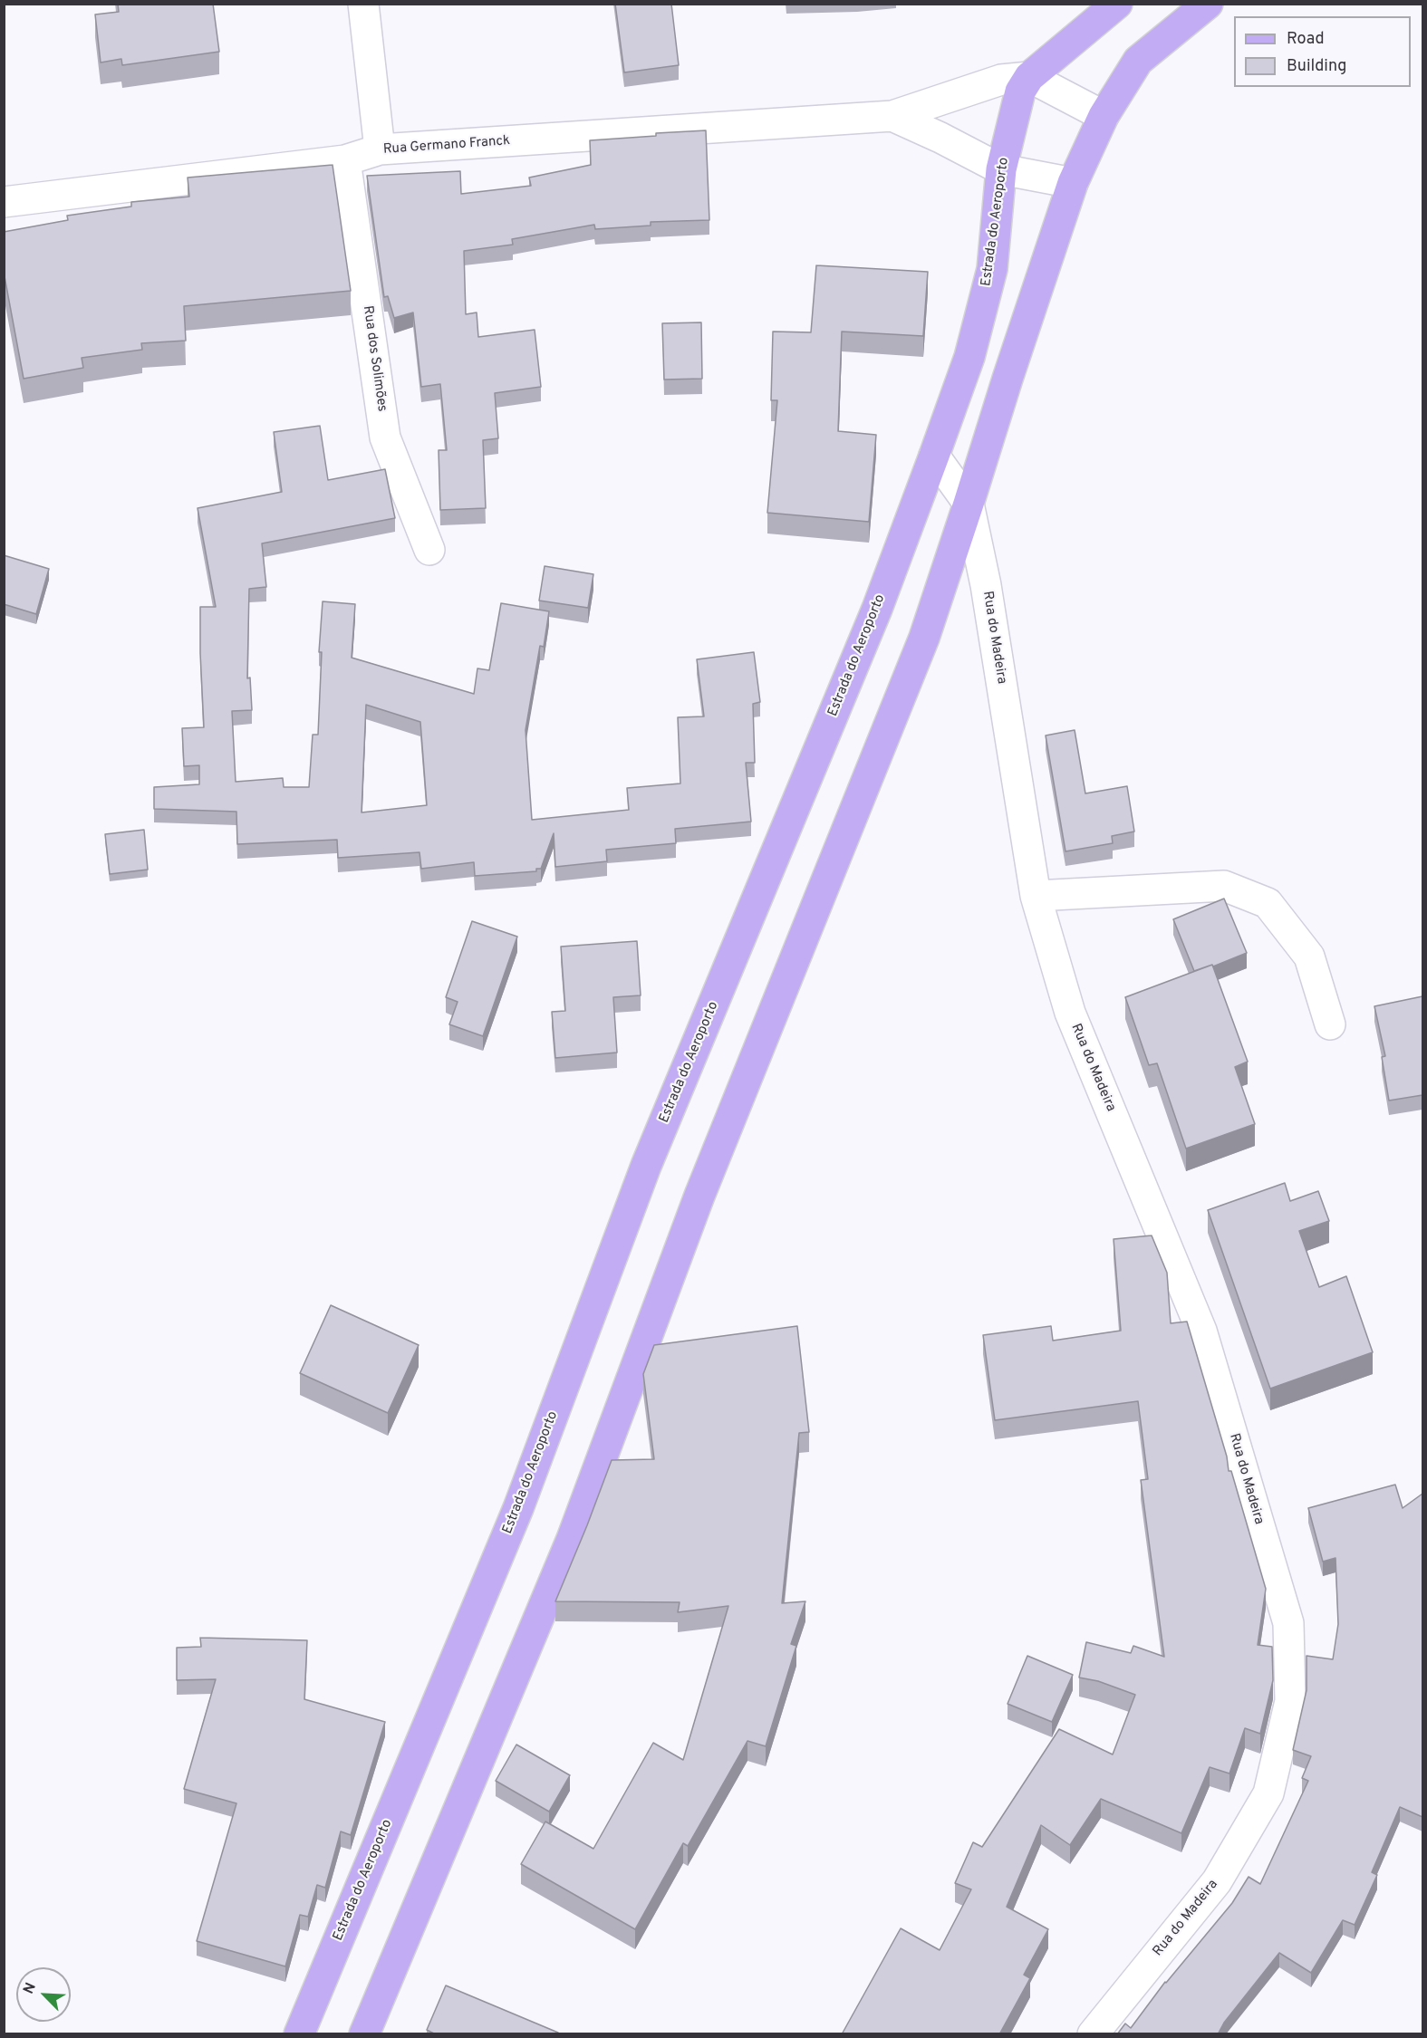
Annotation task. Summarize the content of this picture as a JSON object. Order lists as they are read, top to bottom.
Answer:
{
  "streets": {
    "main road": ["Estrada do Aeroporto"],
    "street": ["Rua Germano Franck", "Rua dos Solimões", "Rua do Madeira"]
  },
  "crossings": [
    ["Rua Germano Franck", "Estrada do Aeroporto"],
    ["Rua Germano Franck", "Rua dos Solimões"],
    ["Estrada do Aeroporto", "Rua do Madeira"]
  ],
  "legend": ["Road", "Building"],
  "north": "top left"
}
